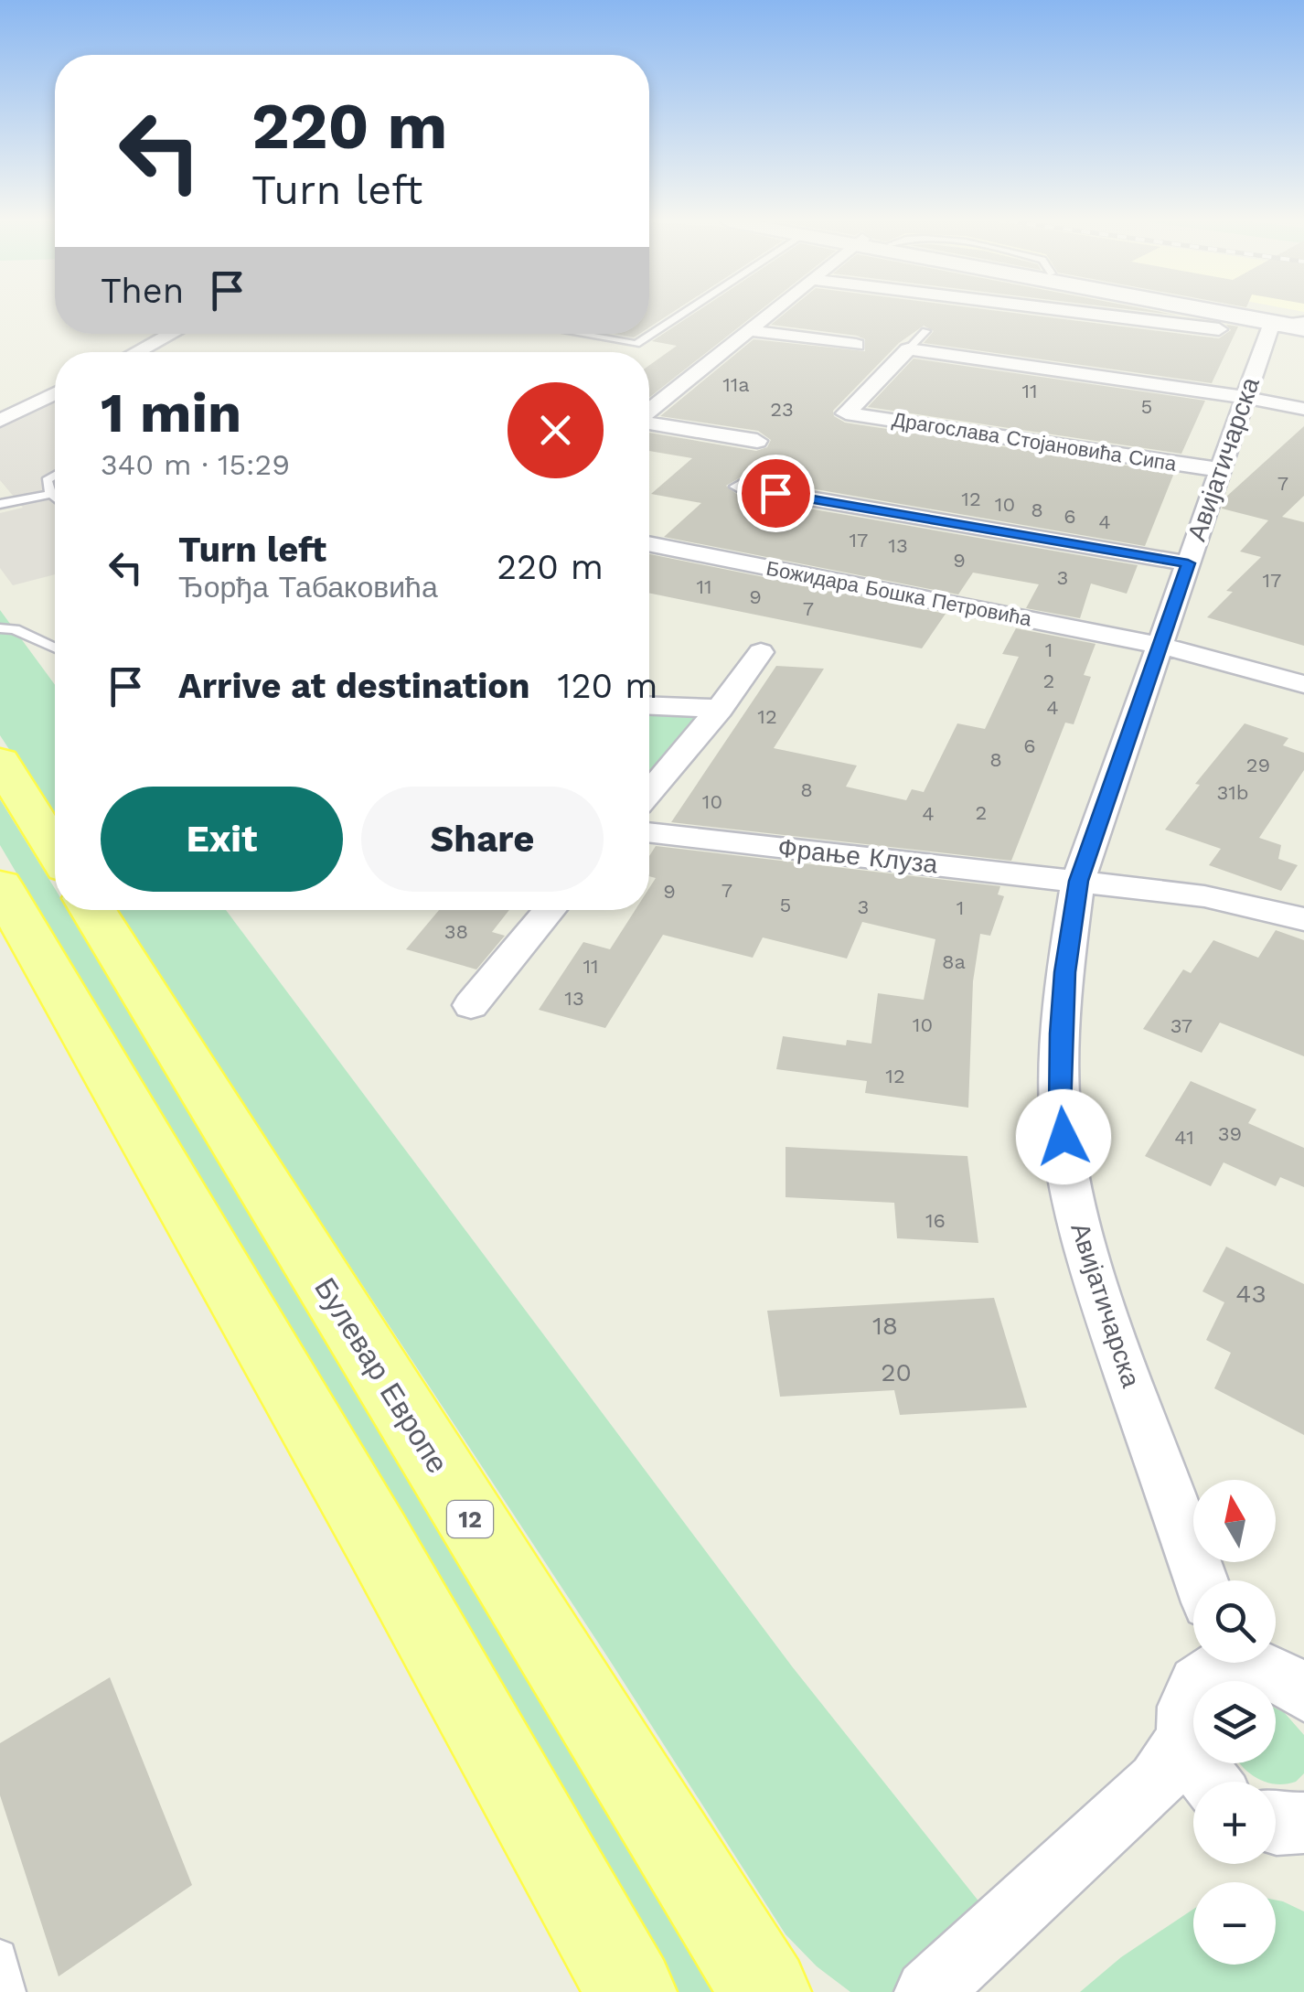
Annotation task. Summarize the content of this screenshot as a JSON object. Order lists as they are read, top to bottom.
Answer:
{
  "streets": {
    "main road": ["Булевар Европе", "12"],
    "street": [
      "Драгослава Стојановића Сипа",
      "Авијатичарска",
      "Божидара Бошка Петровића",
      "Фрање Клуза"
    ]
  },
  "crossings": [
    ["Драгослава Стојановића Сипа", "Авијатичарска"],
    ["Авијатичарска", "Божидара Бошка Петровића"],
    ["Авијатичарска", "Фрање Клуза"]
  ],
  "house_numbers": [
    "11a",
    "11",
    "5",
    "23",
    "7",
    "12",
    "10",
    "8",
    "6",
    "4",
    "17",
    "13",
    "9",
    "3",
    "17",
    "11",
    "9",
    "7",
    "1",
    "2",
    "4",
    "12",
    "6",
    "8",
    "29",
    "8",
    "31b",
    "10",
    "2",
    "4",
    "7",
    "9",
    "5",
    "3",
    "1",
    "38",
    "8a",
    "11",
    "13",
    "10",
    "37",
    "12",
    "39",
    "41",
    "16",
    "43",
    "18",
    "20"
  ],
  "north": "top",
  "page": {
    "turn": ["220 m", "Turn left"],
    "then": "Then",
    "heading": ["1 min", "340 m · 15:29"],
    "list": [
      {
        "name": "Turn left",
        "note": "Ђорђа Табаковића",
        "value": "220 m"
      },
      {
        "name": "Arrive at destination",
        "value": "120 m"
      }
    ],
    "buttons": ["Exit", "Share"],
    "map_buttons": ["+", "−"]
  }
}
